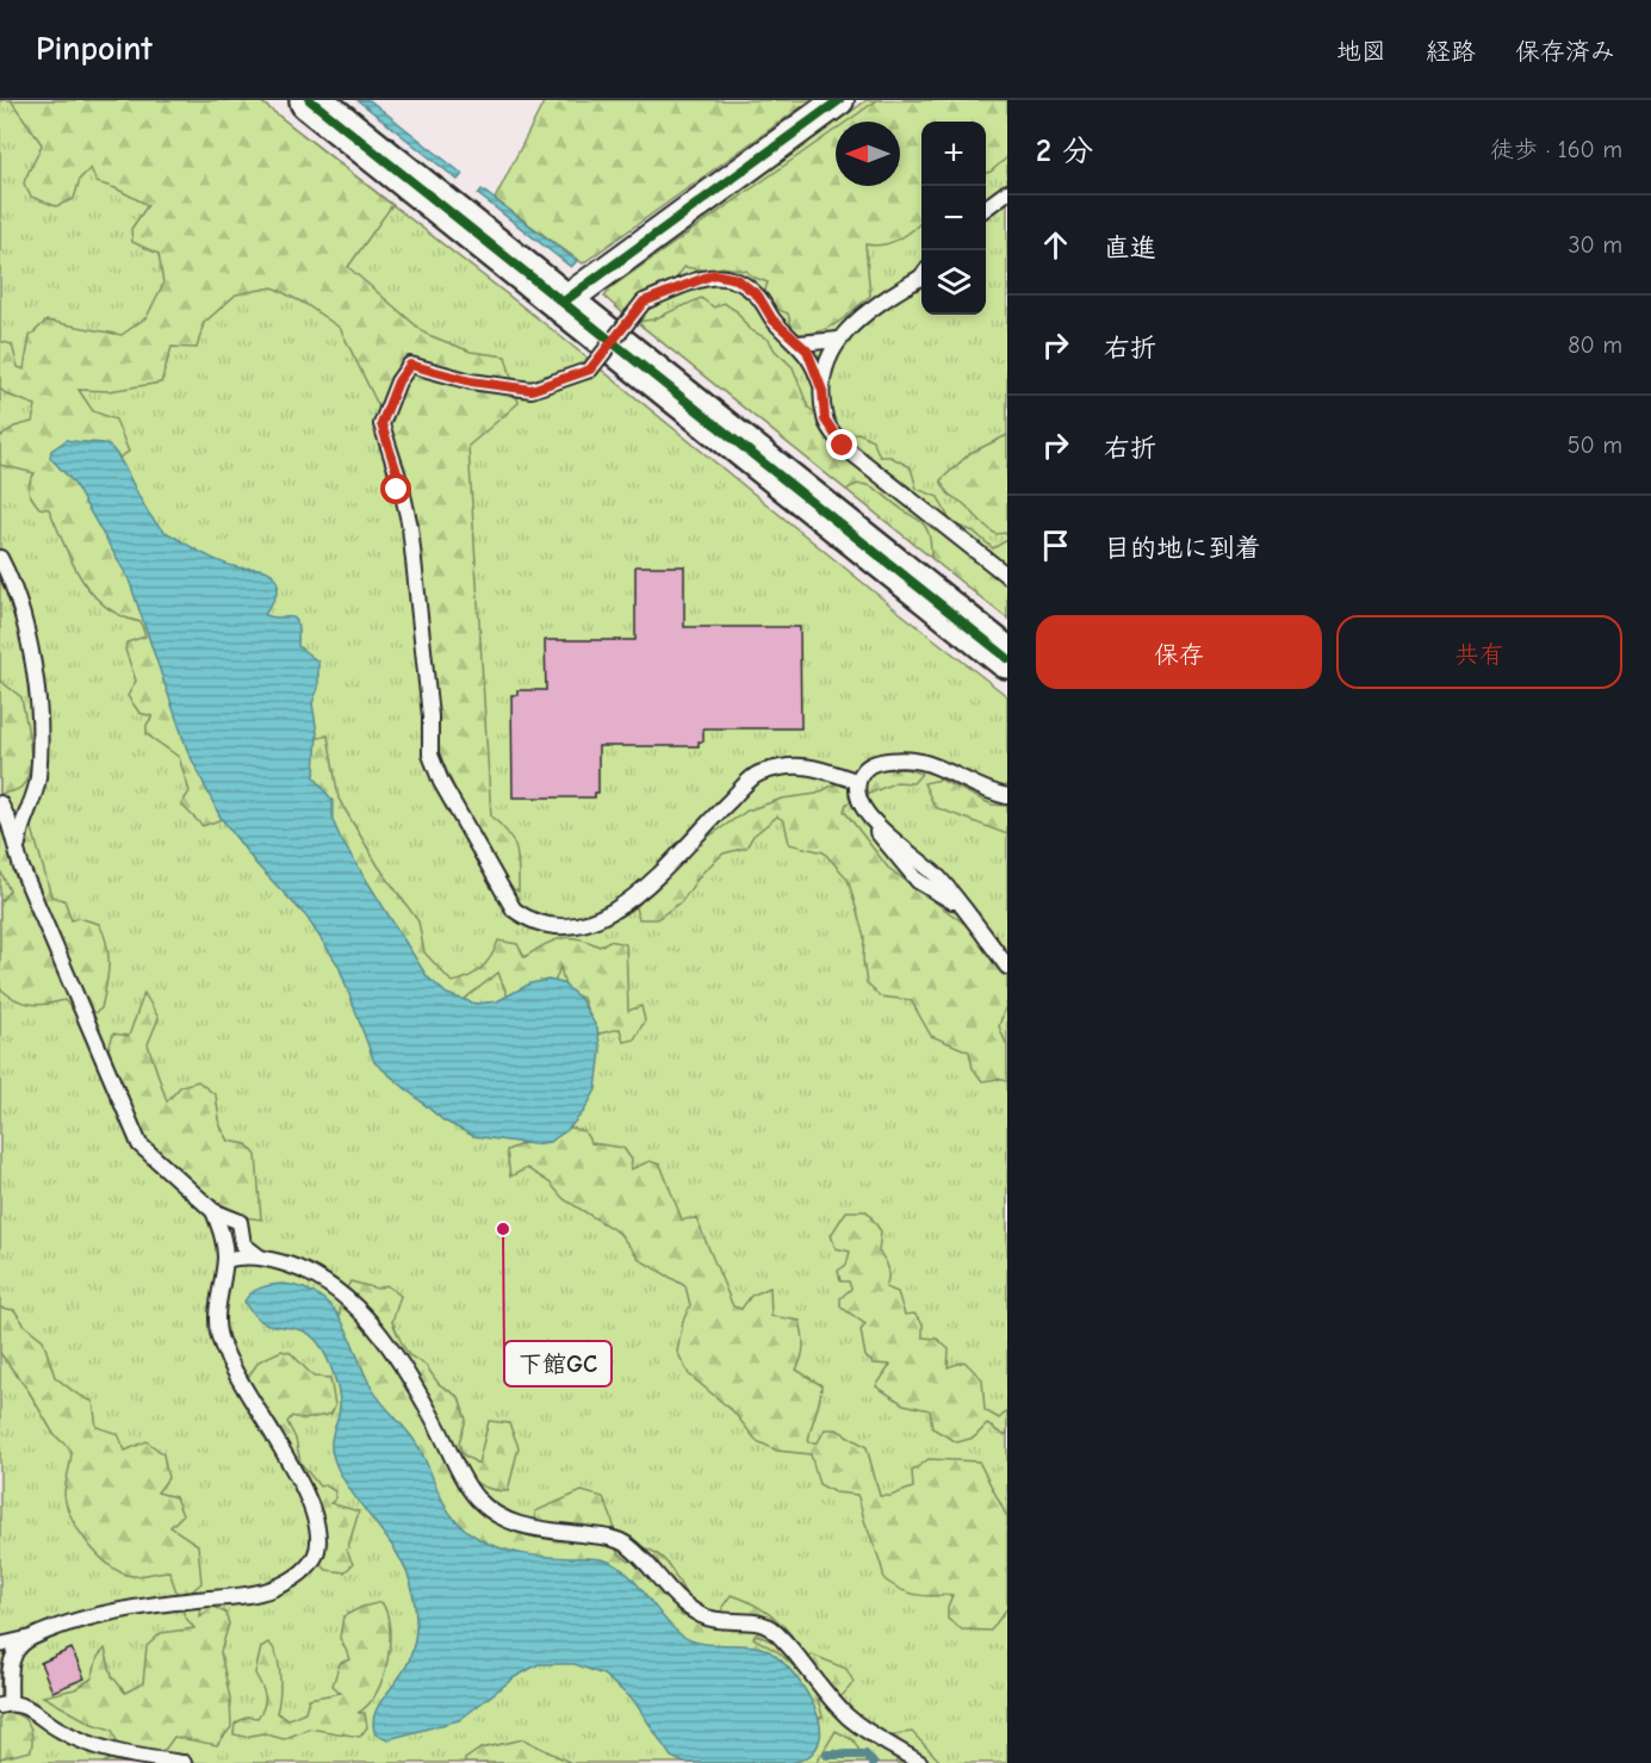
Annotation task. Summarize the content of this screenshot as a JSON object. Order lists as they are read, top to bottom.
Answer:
{
  "places": ["下館GC"],
  "north": "left",
  "page": {
    "header": "Pinpoint",
    "nav": ["地図", "経路", "保存済み"],
    "heading": ["2 分", "徒歩 · 160 m"],
    "map_buttons": ["+", "−"],
    "list": [
      ["直進", "30 m"],
      ["右折", "80 m"],
      ["右折", "50 m"],
      "目的地に到着"
    ],
    "buttons": ["保存", "共有"]
  }
}
